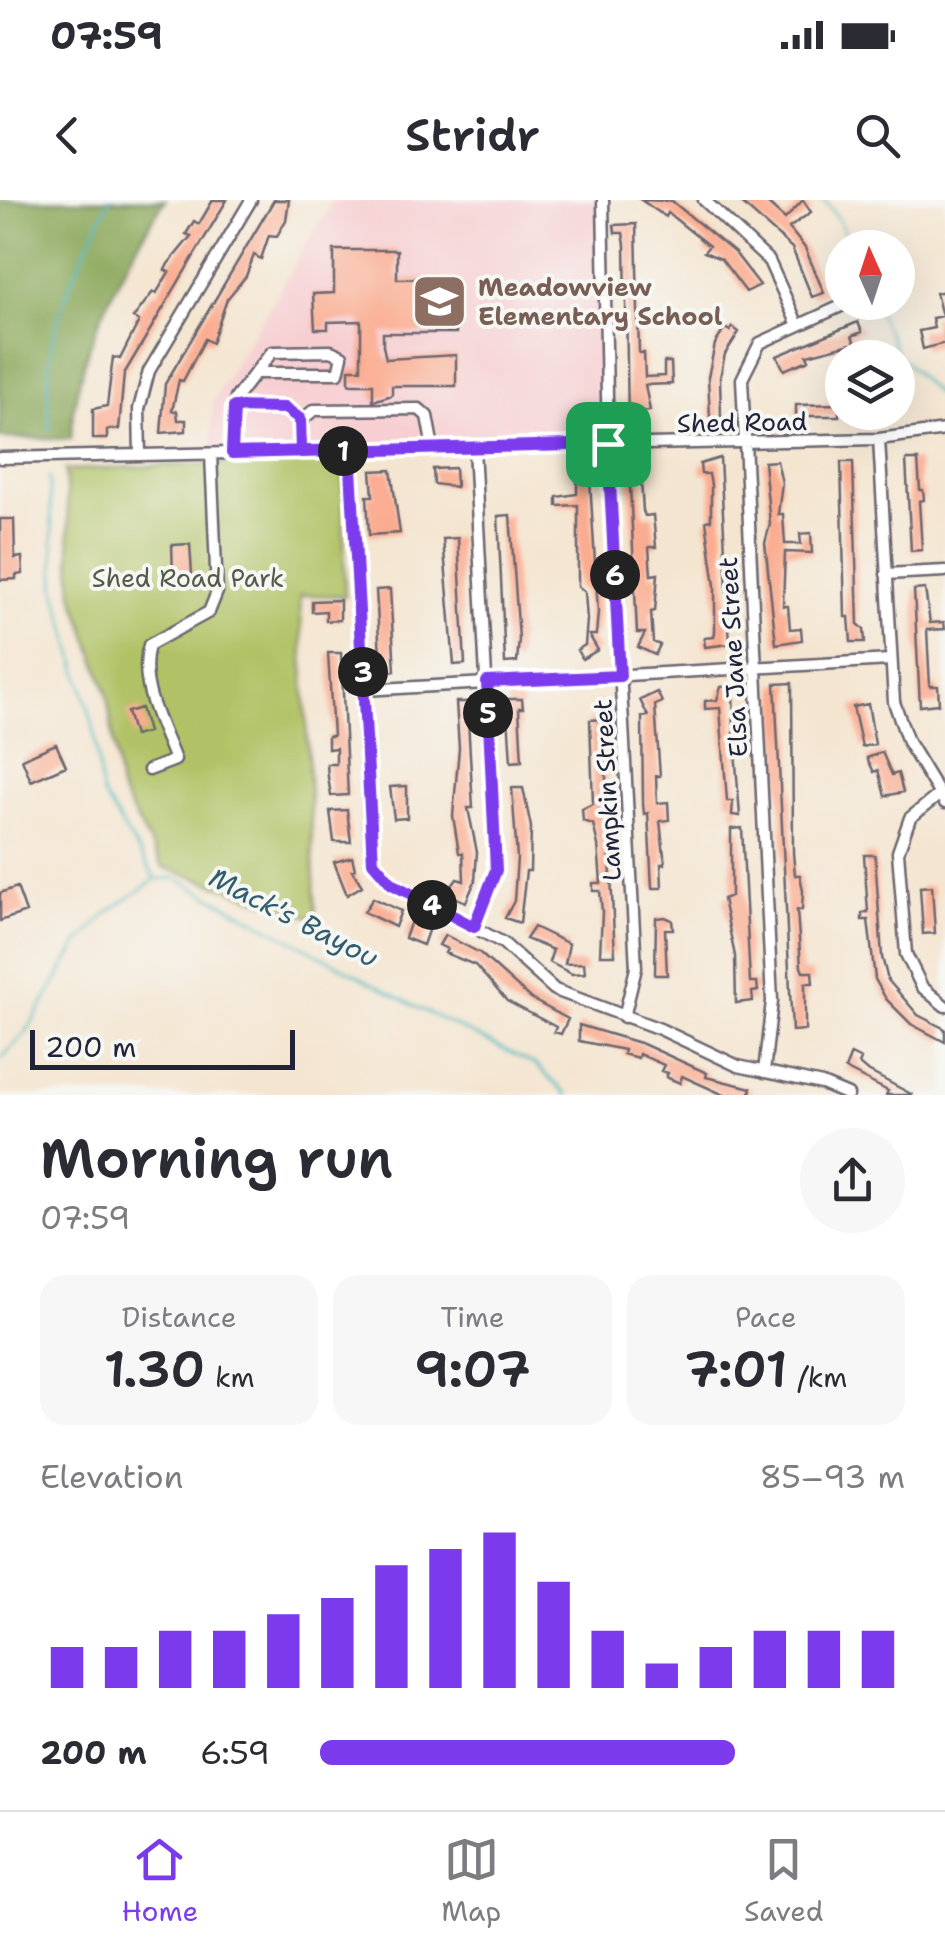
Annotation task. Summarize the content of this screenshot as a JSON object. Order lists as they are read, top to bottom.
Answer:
{
  "streets": {
    "street": ["Shed Road", "Elsa Jane Street", "Lampkin Street"]
  },
  "crossings": [
    ["Shed Road", "Elsa Jane Street"],
    ["Shed Road", "Lampkin Street"]
  ],
  "water": ["Mack's Bayou"],
  "parks": ["Shed Road Park"],
  "places": {
    "school or university": ["Meadowview Elementary School"]
  },
  "scale_bar": "200 m",
  "north": "top",
  "page": {
    "status": "07:59",
    "header": "Stridr",
    "pins": [
      "1",
      "6",
      "3",
      "5",
      "4"
    ],
    "scale": "200 m",
    "heading": ["Morning run", "07:59"],
    "stats": [
      ["Distance", "1.30 km"],
      ["Time", "9:07"],
      ["Pace", "7:01 /km"]
    ],
    "chart": ["Elevation", "85–93 m"],
    "list": [
      {
        "name": "200 m",
        "note": "6:59"
      }
    ],
    "tabs": ["Home", "Map", "Saved"]
  }
}
